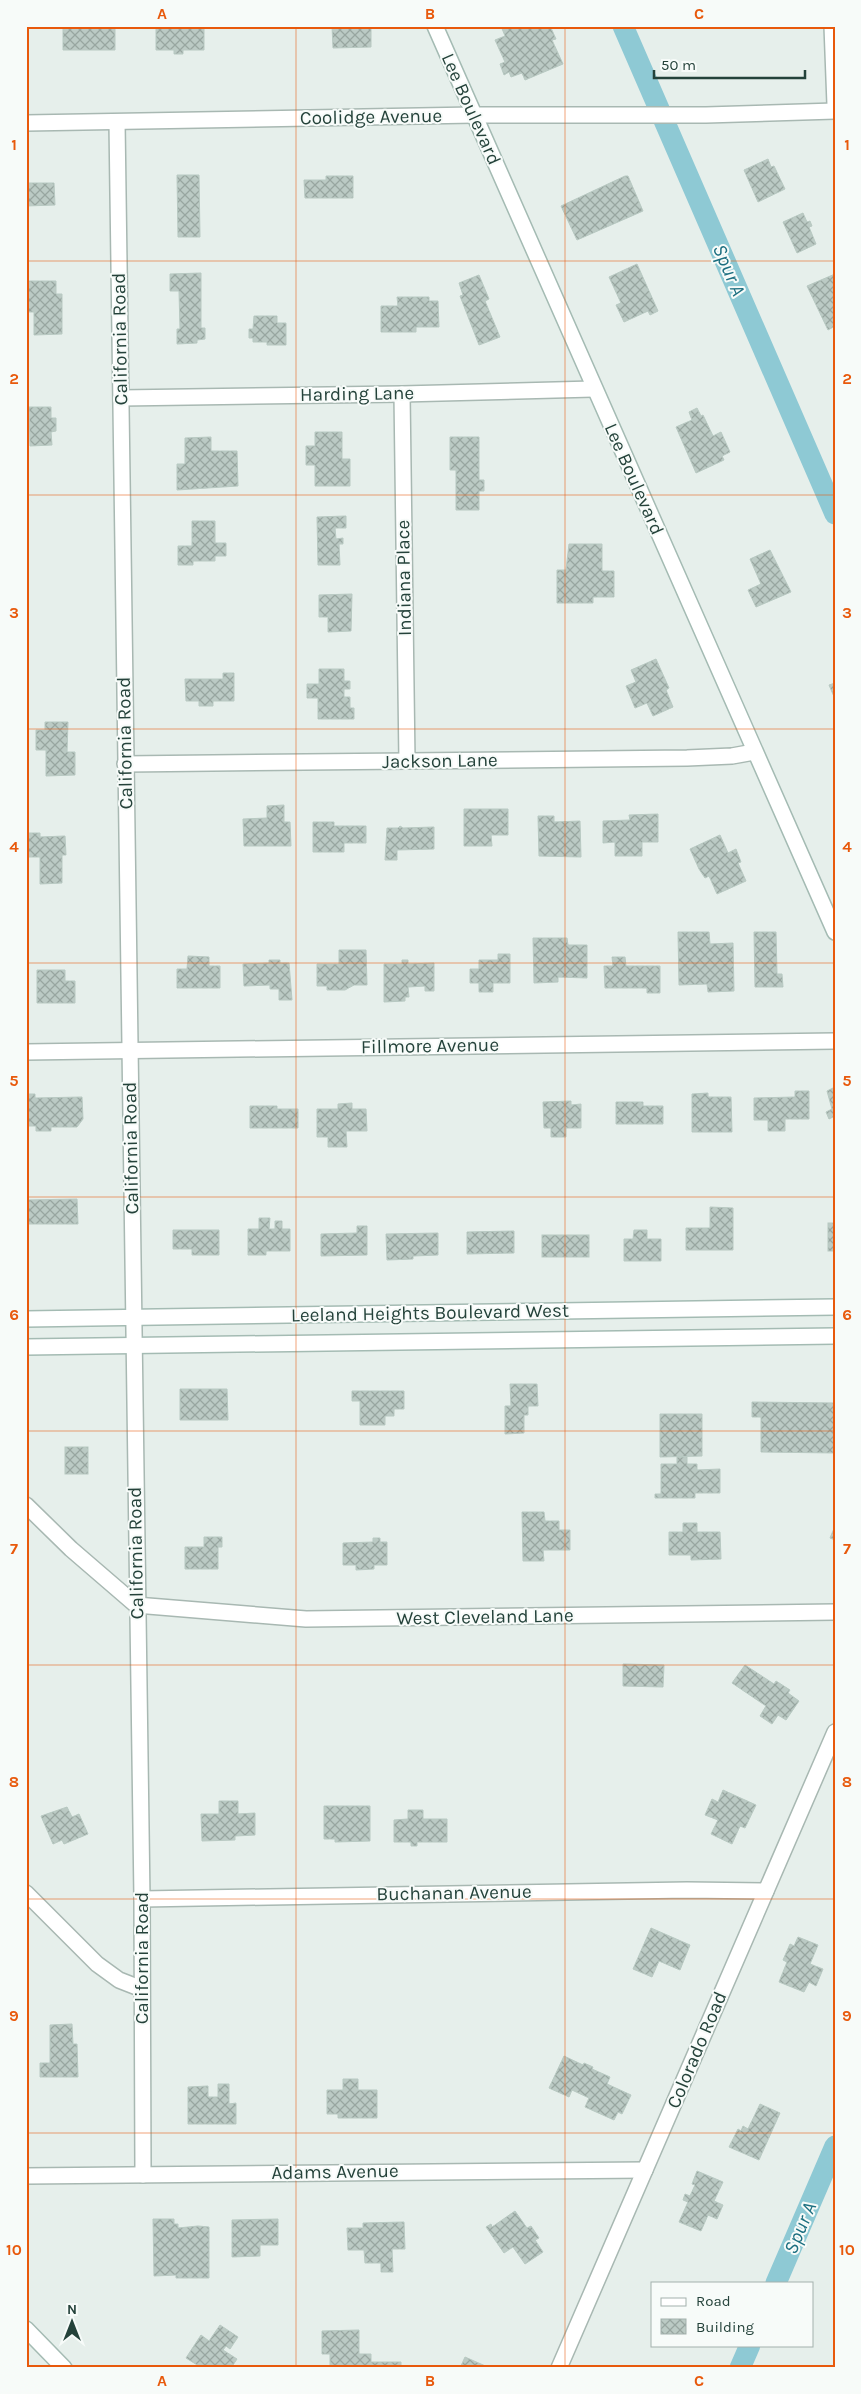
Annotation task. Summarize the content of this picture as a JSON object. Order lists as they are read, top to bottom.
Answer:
{
  "streets": {
    "street": [
      "Lee Boulevard",
      "Coolidge Avenue",
      "California Road",
      "Harding Lane",
      "Indiana Place",
      "Jackson Lane",
      "Fillmore Avenue",
      "Leeland Heights Boulevard West",
      "West Cleveland Lane",
      "Buchanan Avenue",
      "Colorado Road",
      "Adams Avenue"
    ]
  },
  "crossings": [
    ["Lee Boulevard", "Coolidge Avenue"],
    ["Lee Boulevard", "Harding Lane"],
    ["Lee Boulevard", "Jackson Lane"],
    ["Coolidge Avenue", "California Road"],
    ["California Road", "Harding Lane"],
    ["California Road", "Jackson Lane"],
    ["California Road", "Fillmore Avenue"],
    ["California Road", "Leeland Heights Boulevard West"],
    ["California Road", "West Cleveland Lane"],
    ["California Road", "Buchanan Avenue"],
    ["California Road", "Adams Avenue"],
    ["Harding Lane", "Indiana Place"],
    ["Indiana Place", "Jackson Lane"],
    ["Buchanan Avenue", "Colorado Road"],
    ["Colorado Road", "Adams Avenue"]
  ],
  "water": ["Spur A"],
  "legend": ["Road", "Building"],
  "scale_bar": "50 m",
  "north": "top",
  "grid": {
    "columns": ["A", "B", "C"],
    "rows": [
      "1",
      "2",
      "3",
      "4",
      "5",
      "6",
      "7",
      "8",
      "9",
      "10"
    ]
  }
}
